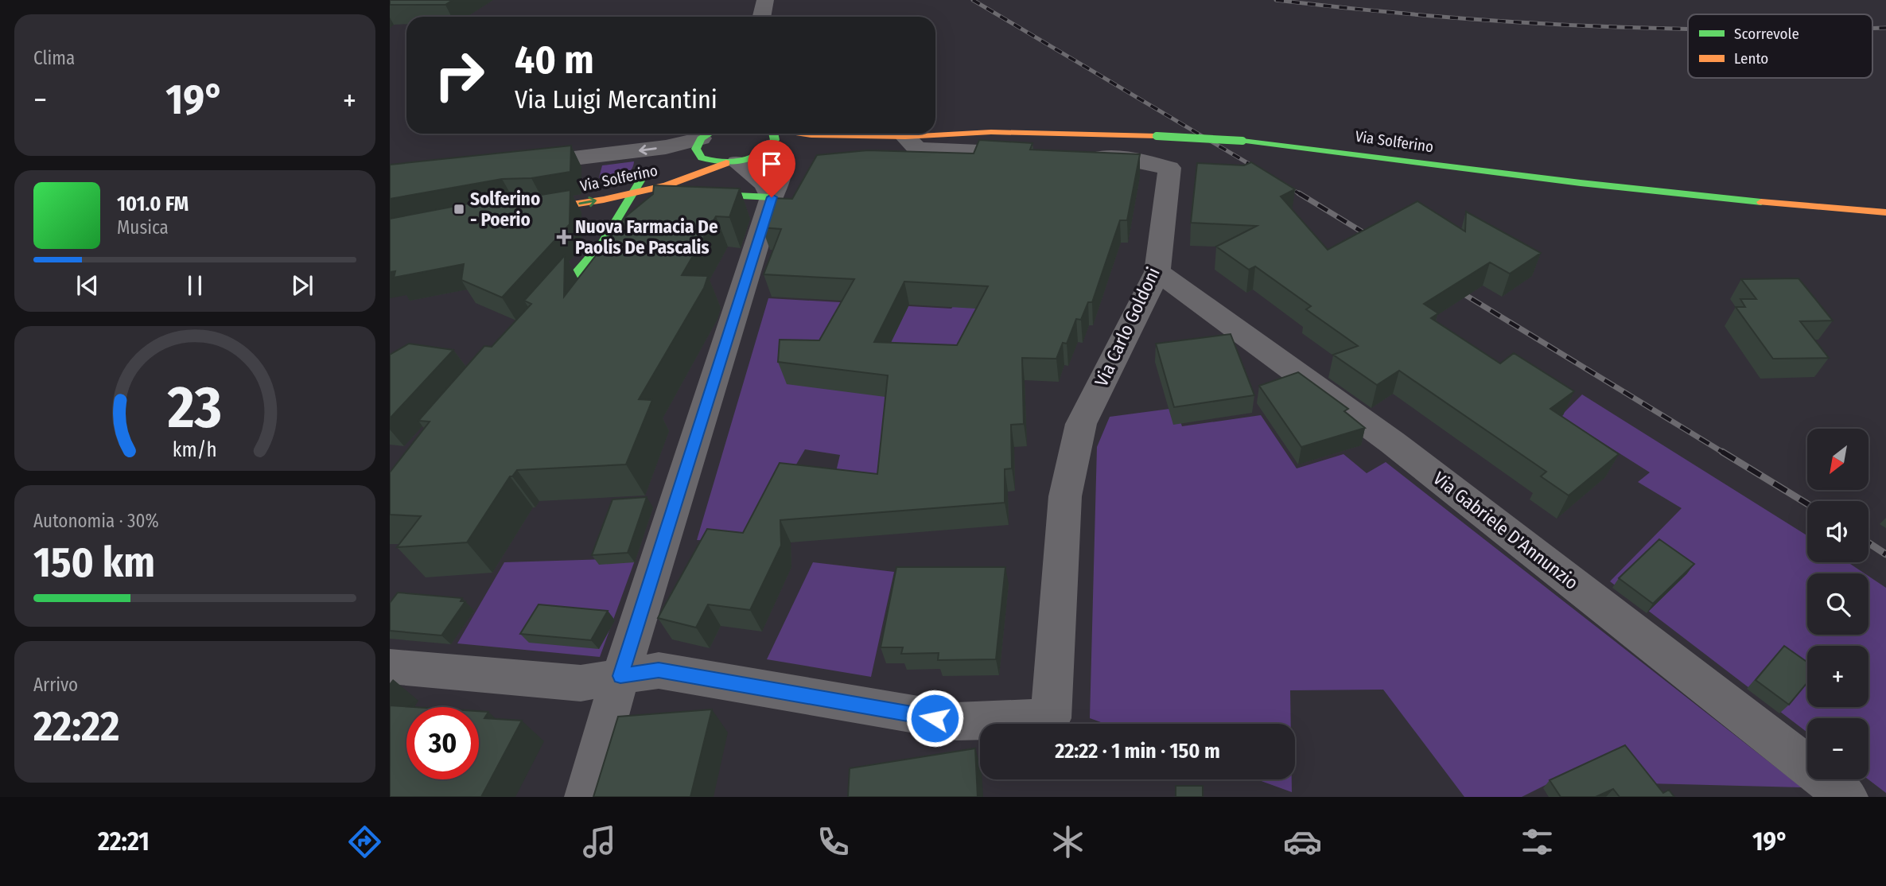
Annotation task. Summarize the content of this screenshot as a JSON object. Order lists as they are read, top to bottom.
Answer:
{
  "streets": {
    "street": ["Via Solferino", "Via Carlo Goldoni", "Via Gabriele D'Annunzio"]
  },
  "crossings": [
    ["Via Solferino", "Via Carlo Goldoni"],
    ["Via Carlo Goldoni", "Via Gabriele D'Annunzio"]
  ],
  "places": {
    "transit": ["Solferino - Poerio"],
    "health": ["Nuova Farmacia De Paolis De Pascalis"]
  },
  "legend": ["Scorrevole", "Lento"],
  "north": "bottom left",
  "page": {
    "tile": [
      "Clima",
      ["Autonomia · 30%", "150 km"],
      ["Arrivo", "22:22"]
    ],
    "turn": ["40 m", "Via Luigi Mercantini"],
    "heat": ["−", "19°", "+"],
    "song": ["101.0 FM", "Musica"],
    "map_buttons": ["+", "−"],
    "limit": "30",
    "trip": "22:22 · 1 min · 150 m",
    "tabs": ["22:21", "19°"],
    "gauge": ["23", "km/h"]
  }
}
